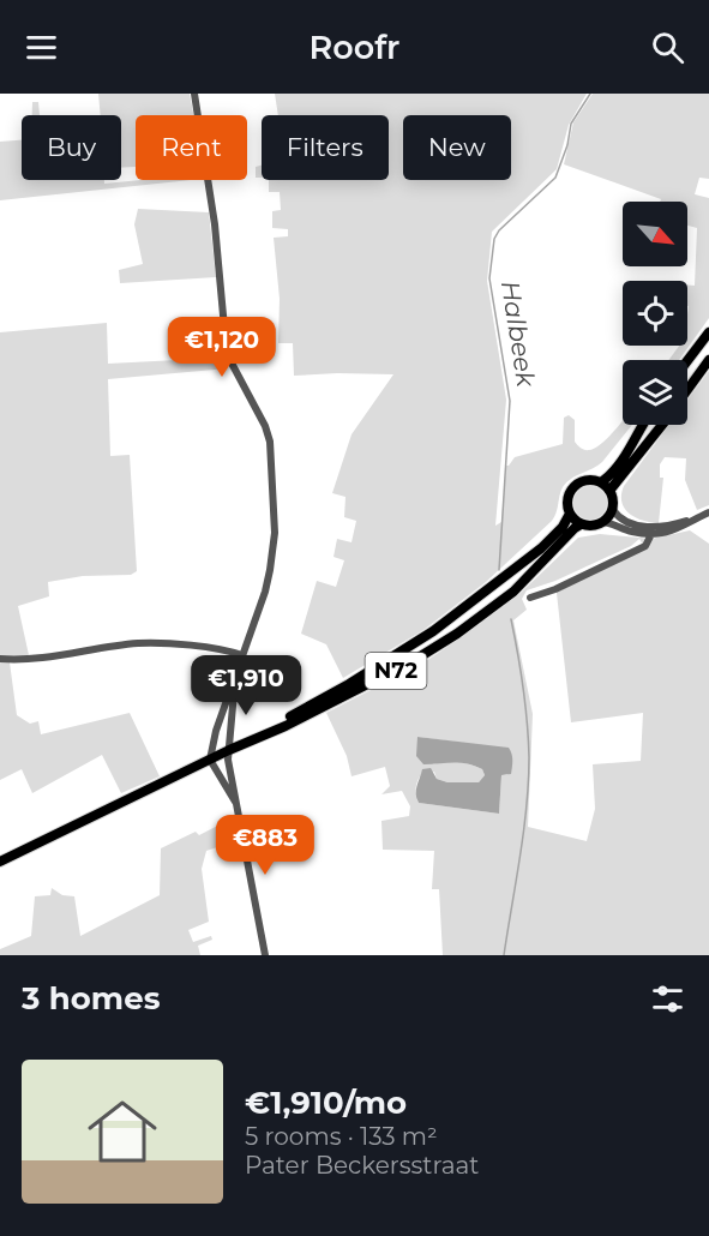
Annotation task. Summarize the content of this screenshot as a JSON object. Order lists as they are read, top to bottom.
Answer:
{
  "streets": {
    "main road": ["N72"]
  },
  "water": ["Halbeek"],
  "north": "bottom right",
  "page": {
    "header": "Roofr",
    "chip": [
      "Buy",
      "Rent",
      "Filters",
      "New"
    ],
    "price": ["€1,120", "€1,910", "€883"],
    "heading": "3 homes",
    "list": [
      {
        "name": "€1,910/mo",
        "note": "5 rooms · 133 m² · Pater Beckersstraat"
      }
    ]
  }
}
